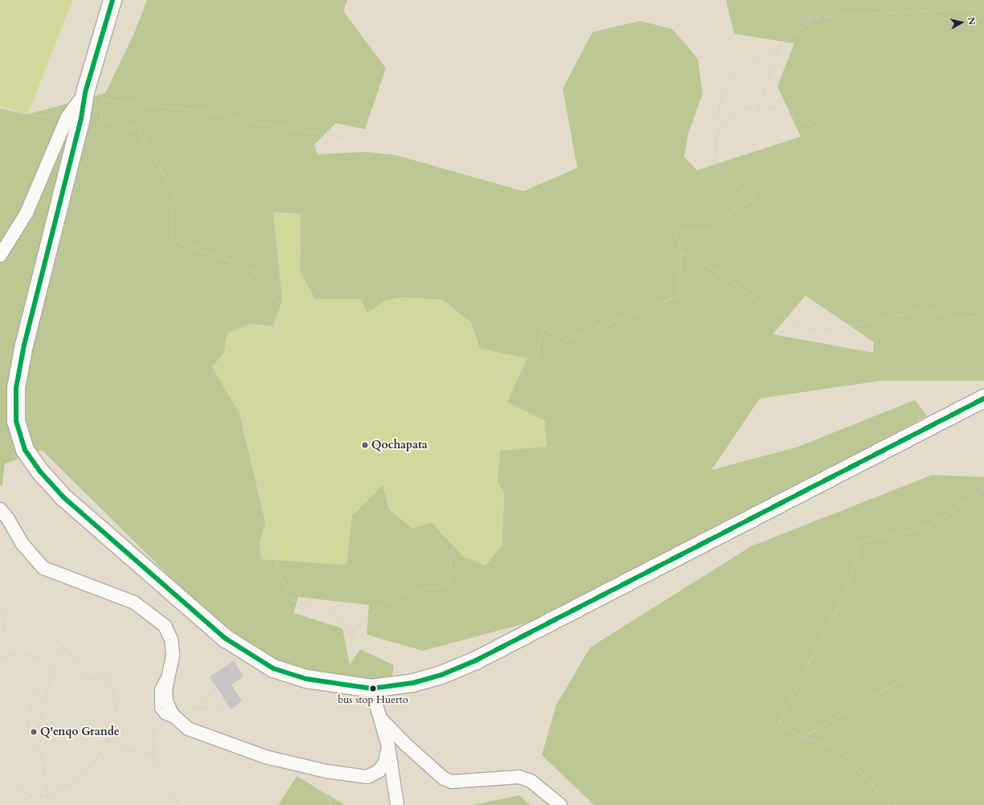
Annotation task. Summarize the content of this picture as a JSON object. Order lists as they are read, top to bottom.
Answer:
{
  "places": ["Qochapata", "bus stop Huerto", "Q'enqo Grande"],
  "north": "right"
}
